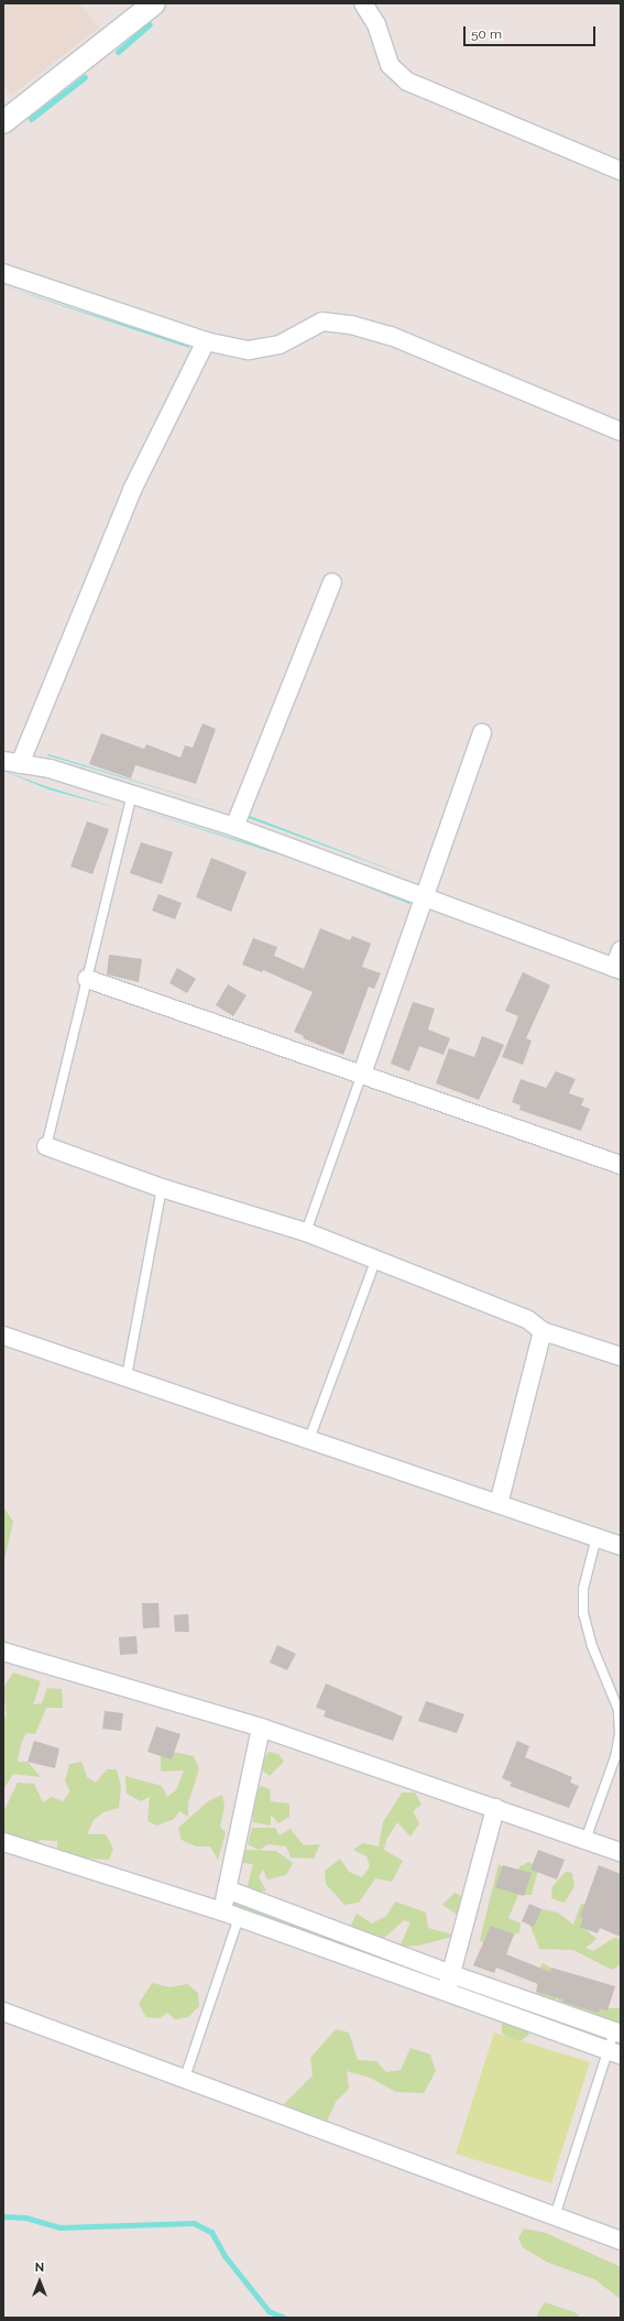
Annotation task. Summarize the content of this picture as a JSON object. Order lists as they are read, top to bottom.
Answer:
{
  "scale_bar": "50 m",
  "north": "top"
}
